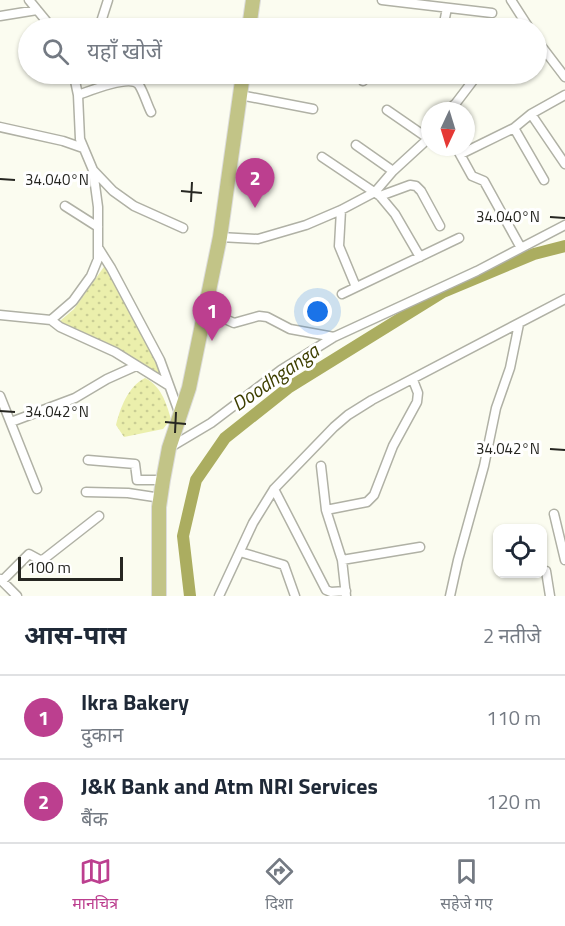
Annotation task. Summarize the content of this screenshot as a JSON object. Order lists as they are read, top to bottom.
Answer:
{
  "water": ["Doodhganga"],
  "scale_bar": "100 m",
  "north": "bottom",
  "page": {
    "search": "यहाँ खोजें",
    "pins": ["2", "1"],
    "scale": "100 m",
    "heading": ["आस-पास", "2 नतीजे"],
    "list": [
      {
        "mark": "1",
        "name": "Ikra Bakery",
        "note": "दुकान",
        "value": "110 m"
      },
      {
        "mark": "2",
        "name": "J&K Bank and Atm NRI Services",
        "note": "बैंक",
        "value": "120 m"
      }
    ],
    "nav": ["मानचित्र", "दिशा", "सहेजे गए"]
  },
  "coordinates": ["34.040°N", "34.042°N"]
}
